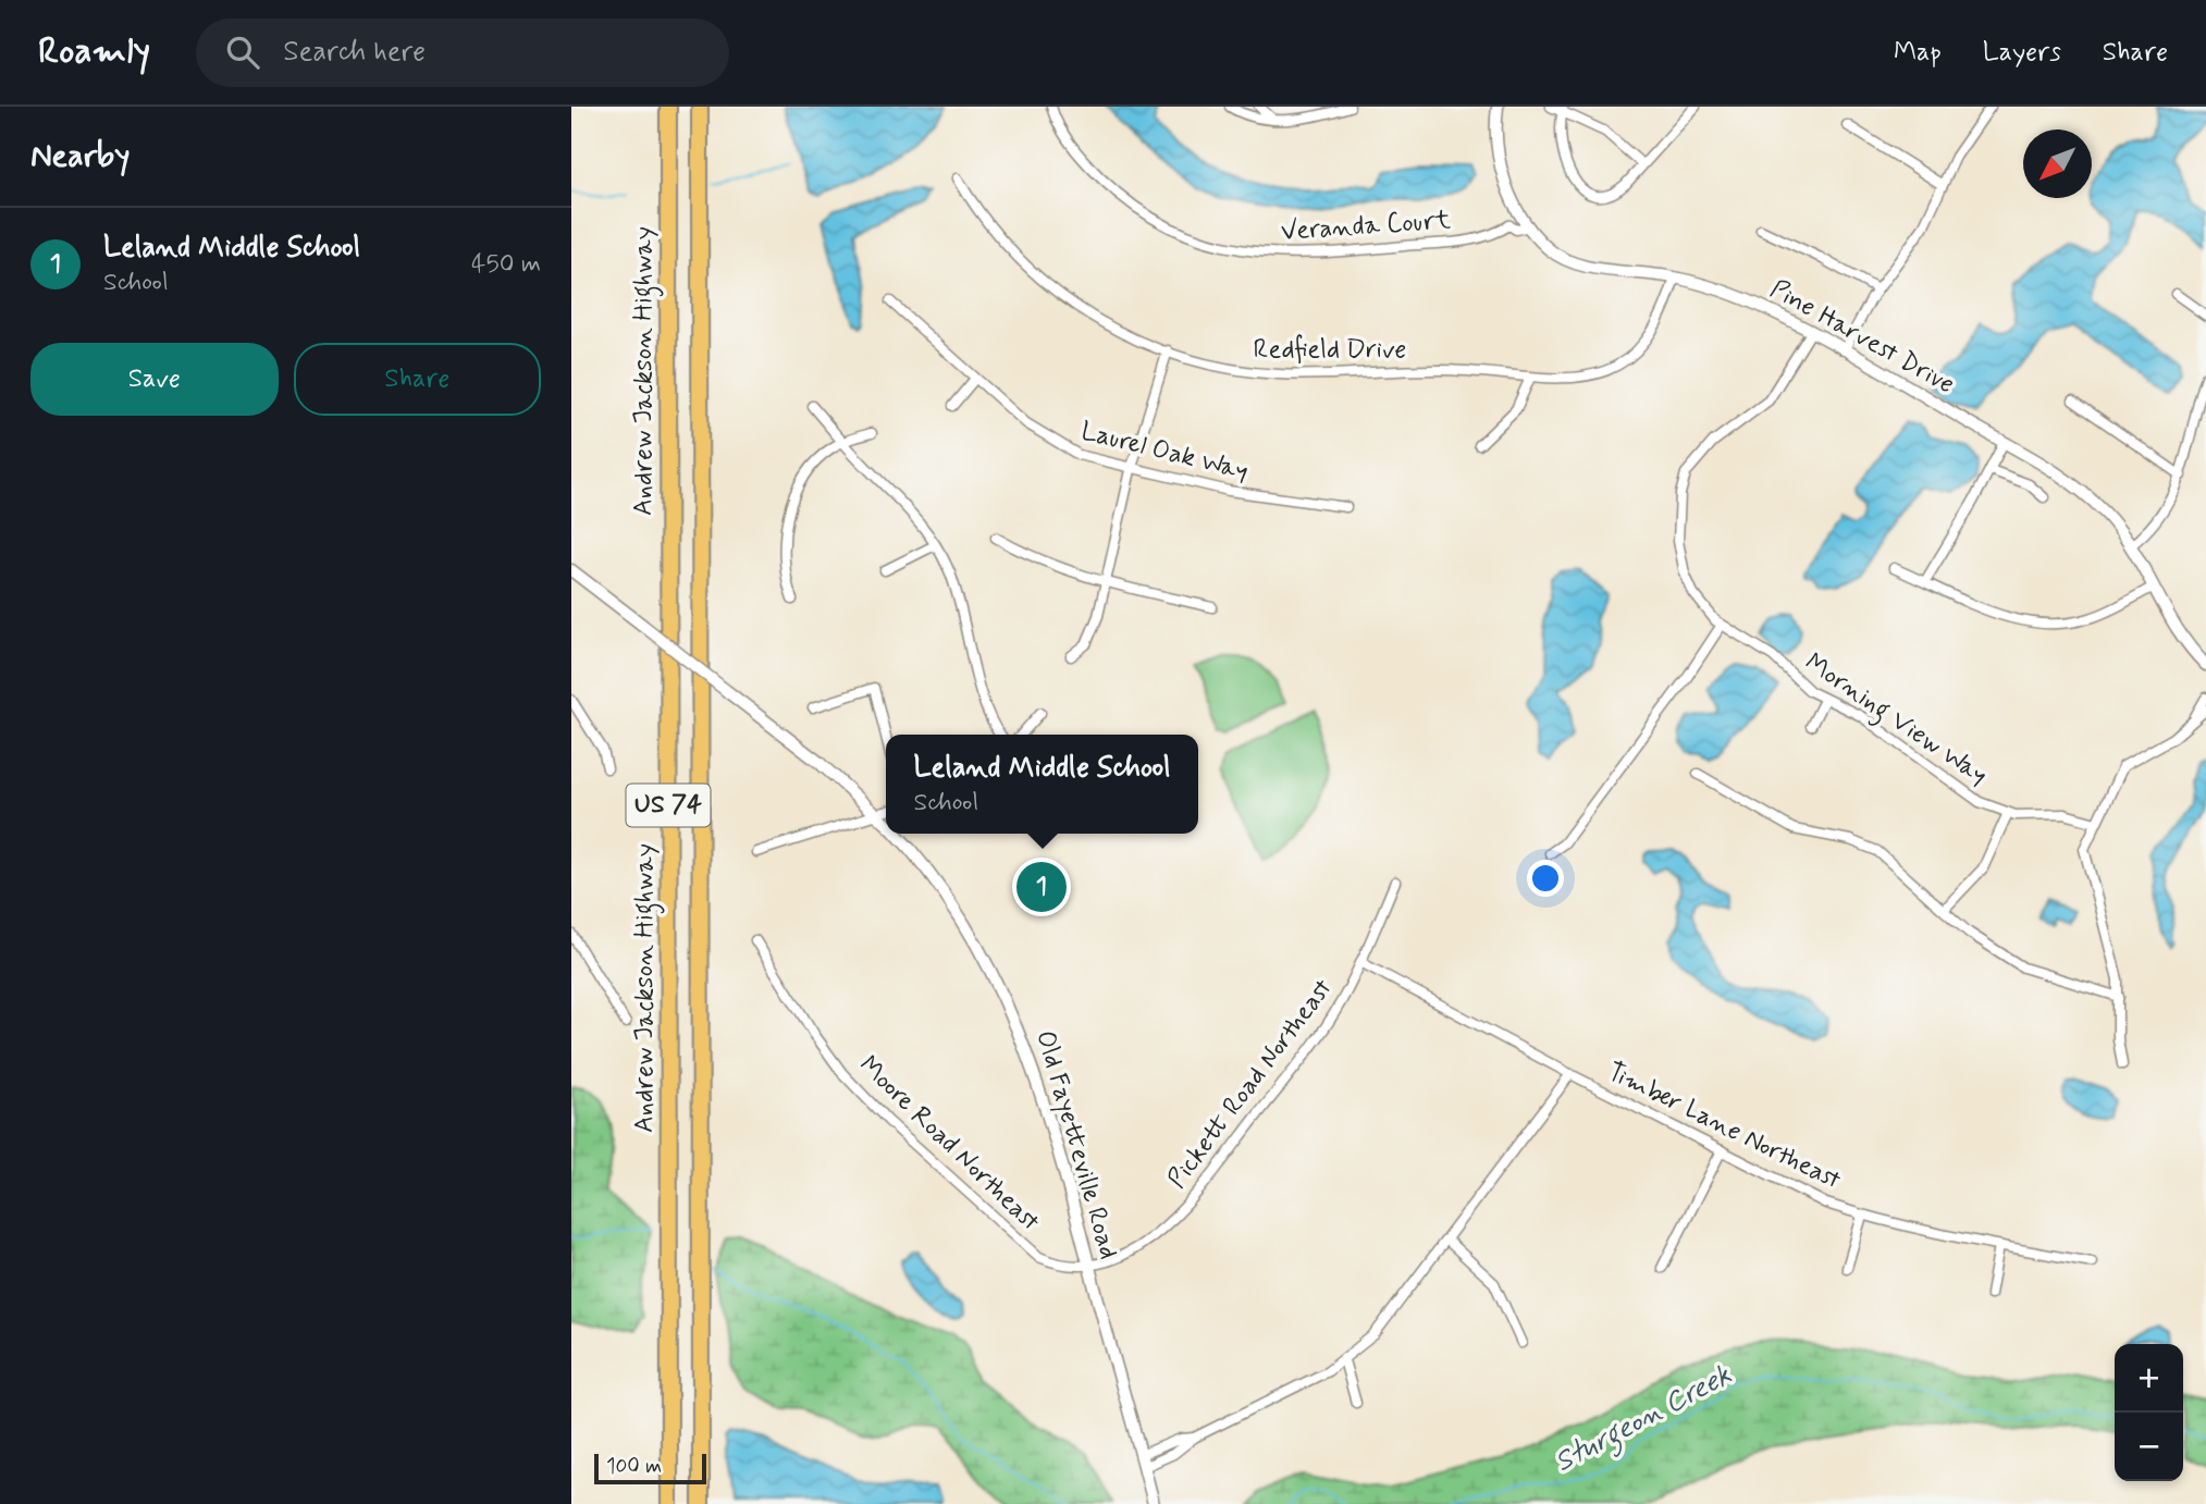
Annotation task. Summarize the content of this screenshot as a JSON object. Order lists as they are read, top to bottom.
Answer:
{
  "streets": {
    "highway": ["Andrew Jackson Highway", "US 74"],
    "street": [
      "Veranda Court",
      "Pine Harvest Drive",
      "Redfield Drive",
      "Laurel Oak Way",
      "Morning View Way",
      "Pickett Road Northeast",
      "Timber Lane Northeast",
      "Moore Road Northeast",
      "Old Fayetteville Road"
    ]
  },
  "crossings": [
    ["Veranda Court", "Pine Harvest Drive"],
    ["Pine Harvest Drive", "Redfield Drive"],
    ["Pine Harvest Drive", "Morning View Way"],
    ["Pickett Road Northeast", "Timber Lane Northeast"],
    ["Pickett Road Northeast", "Moore Road Northeast"],
    ["Pickett Road Northeast", "Old Fayetteville Road"],
    ["Moore Road Northeast", "Old Fayetteville Road"]
  ],
  "water": ["Sturgeon Creek"],
  "scale_bar": "100 m",
  "north": "bottom left",
  "page": {
    "header": "Roamly",
    "search": "Search here",
    "nav": ["Map", "Layers", "Share"],
    "heading": "Nearby",
    "list": [
      {
        "mark": "1",
        "name": "Leland Middle School",
        "note": "School",
        "value": "450 m"
      }
    ],
    "buttons": ["Save", "Share"],
    "popup": ["Leland Middle School", "School"],
    "pins": "1",
    "map_buttons": ["+", "−"],
    "scale": "100 m"
  }
}
